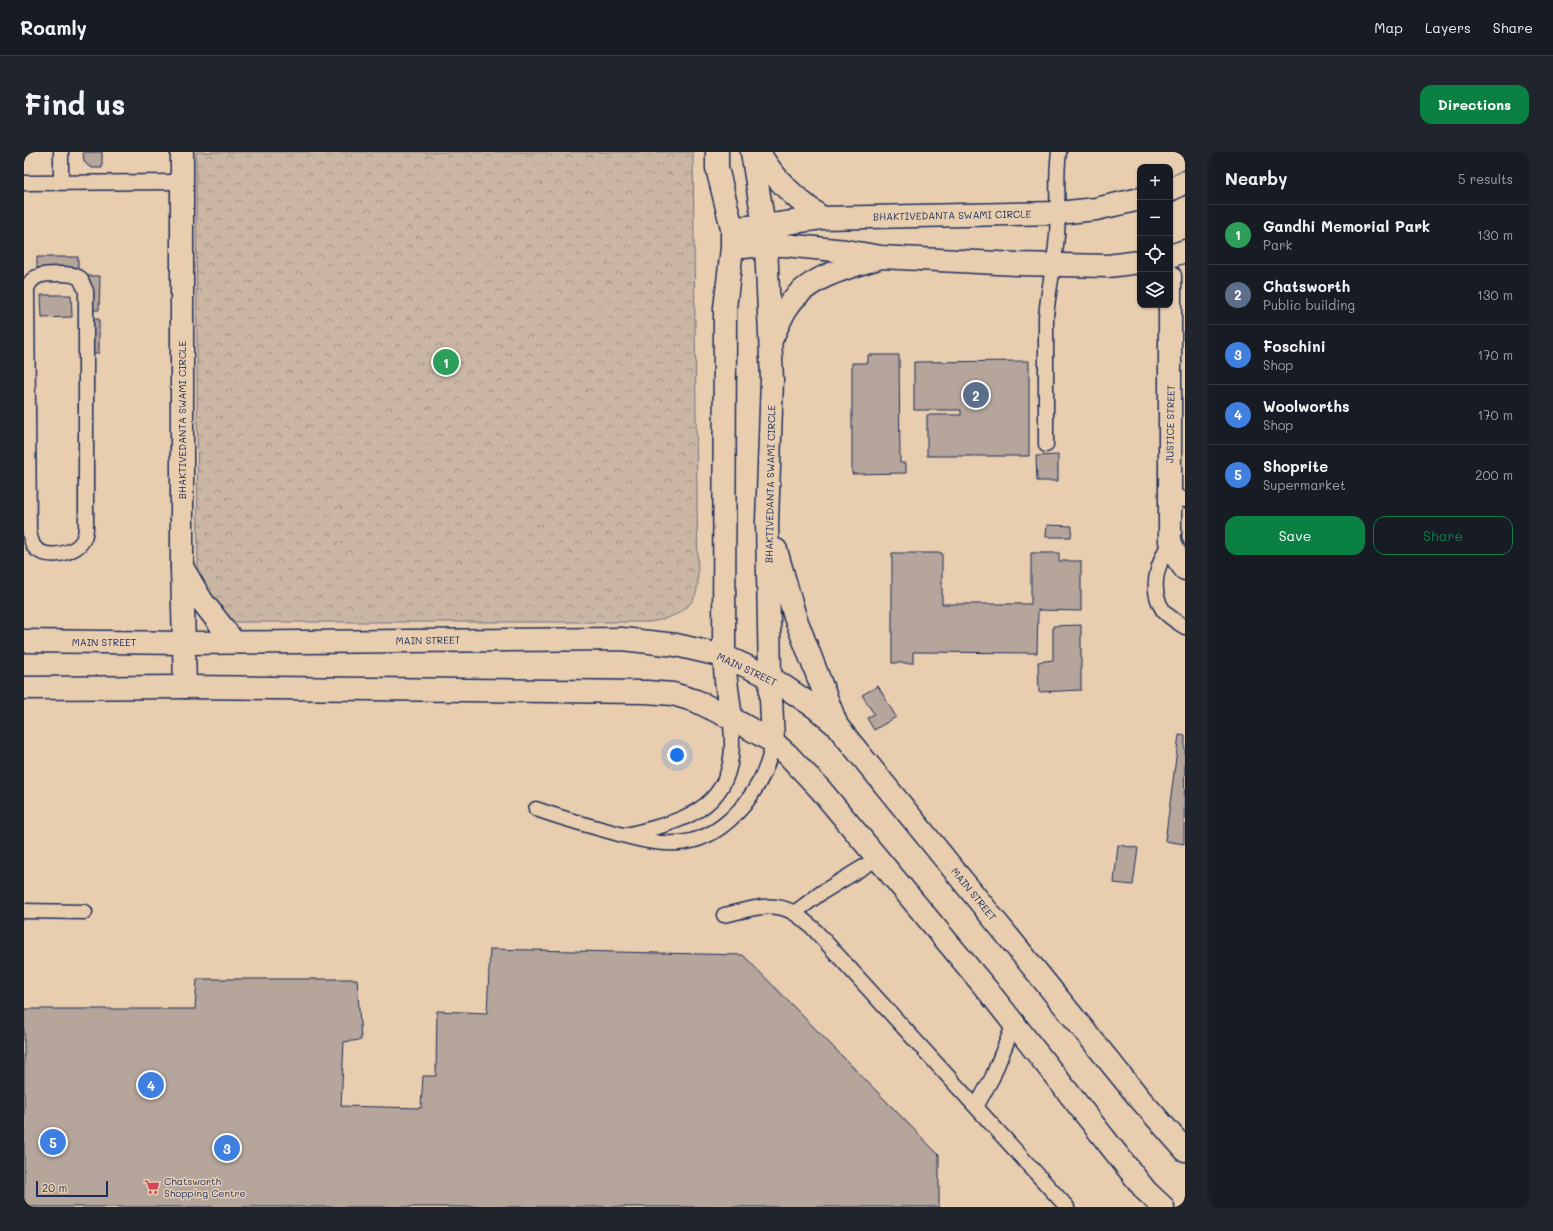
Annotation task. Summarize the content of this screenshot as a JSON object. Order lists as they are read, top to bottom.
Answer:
{
  "streets": {
    "street": ["BHAKTIVEDANTA SWAMI CIRCLE", "JUSTICE STREET", "MAIN STREET"]
  },
  "crossings": [
    ["BHAKTIVEDANTA SWAMI CIRCLE", "MAIN STREET"]
  ],
  "places": {
    "supermarket": ["Chatsworth Shopping Centre"]
  },
  "scale_bar": "20 m",
  "page": {
    "header": "Roamly",
    "nav": ["Map", "Layers", "Share"],
    "buttons": [
      "Directions",
      ["Save", "Share"]
    ],
    "title": "Find us",
    "heading": ["Nearby", "5 results"],
    "map_buttons": ["+", "−"],
    "list": [
      {
        "mark": "1",
        "name": "Gandhi Memorial Park",
        "note": "Park",
        "value": "130 m"
      },
      {
        "mark": "2",
        "name": "Chatsworth",
        "note": "Public building",
        "value": "130 m"
      },
      {
        "mark": "3",
        "name": "Foschini",
        "note": "Shop",
        "value": "170 m"
      },
      {
        "mark": "4",
        "name": "Woolworths",
        "note": "Shop",
        "value": "170 m"
      },
      {
        "mark": "5",
        "name": "Shoprite",
        "note": "Supermarket",
        "value": "200 m"
      }
    ],
    "pins": [
      "1",
      "2",
      "4",
      "5",
      "3"
    ],
    "scale": "20 m"
  }
}
